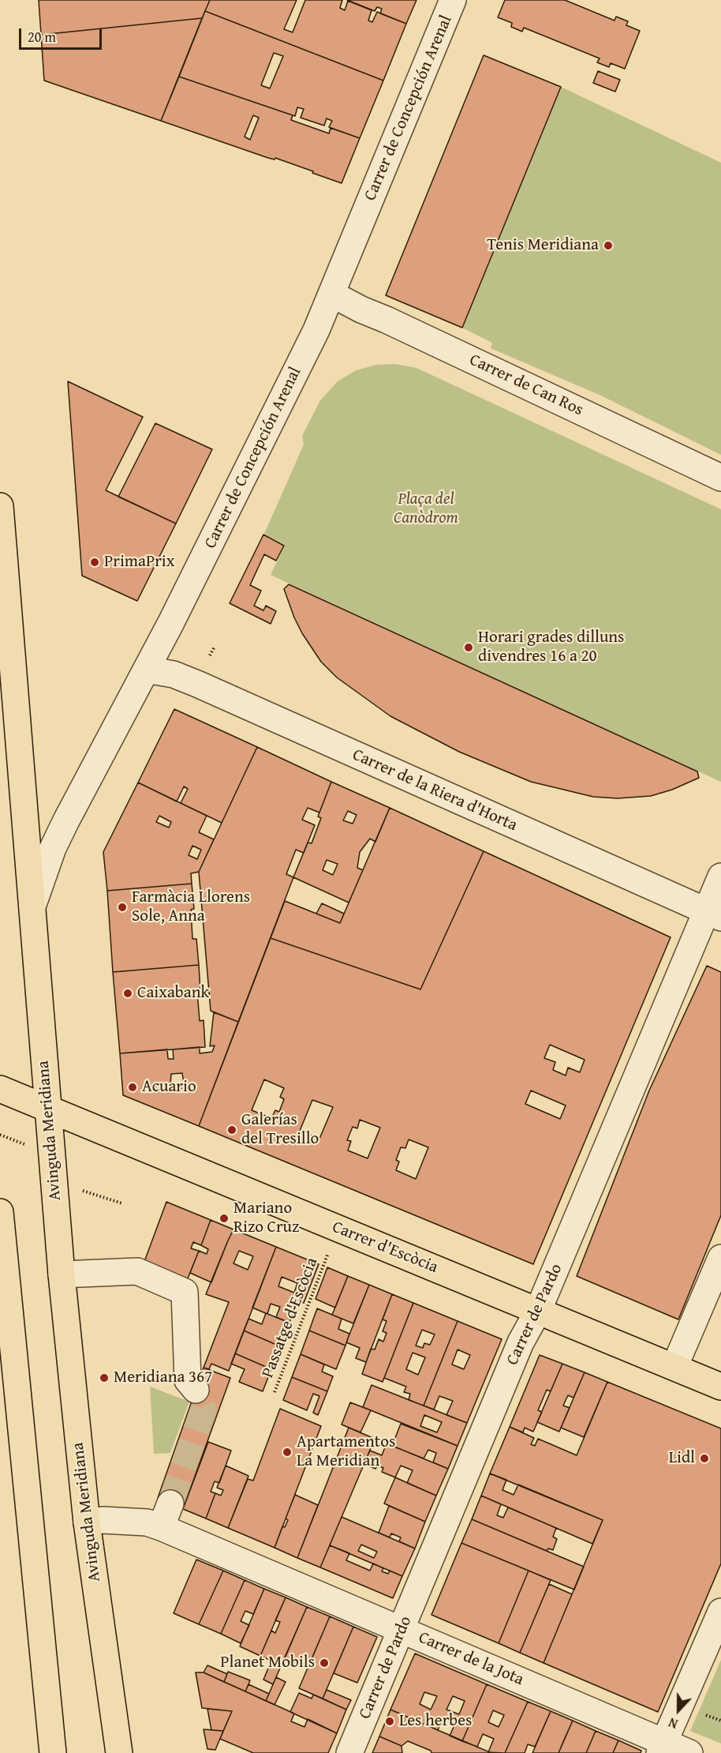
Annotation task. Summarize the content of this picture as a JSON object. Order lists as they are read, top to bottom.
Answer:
{
  "streets": {
    "main road": ["Avinguda Meridiana", "Carrer d'Escòcia"],
    "street": [
      "Carrer de Concepción Arenal",
      "Carrer de Can Ros",
      "Carrer de la Riera d'Horta",
      "Carrer de Pardo",
      "Carrer de la Jota"
    ],
    "path": ["Passatge d'Escòcia"]
  },
  "crossings": [
    ["Carrer de Concepción Arenal", "Carrer de Can Ros"],
    ["Carrer de Concepción Arenal", "Carrer de la Riera d'Horta"],
    ["Carrer de Concepción Arenal", "Avinguda Meridiana"],
    ["Carrer de la Riera d'Horta", "Carrer de Pardo"],
    ["Avinguda Meridiana", "Carrer d'Escòcia"],
    ["Carrer d'Escòcia", "Carrer de Pardo"],
    ["Carrer de Pardo", "Carrer de la Jota"]
  ],
  "parks": ["Plaça del Canòdrom"],
  "places": [
    "Tenis Meridiana",
    "PrimaPrix",
    "Horari grades dilluns divendres 16 a 20",
    "Farmàcia Llorens Sole, Anna",
    "Caixabank",
    "Acuario",
    "Galerías del Tresillo",
    "Mariano Rizo Cruz",
    "Meridiana 367",
    "Apartamentos La Meridian",
    "Lidl",
    "Planet Mobils",
    "Les herbes"
  ],
  "scale_bar": "20 m",
  "north": "bottom"
}
